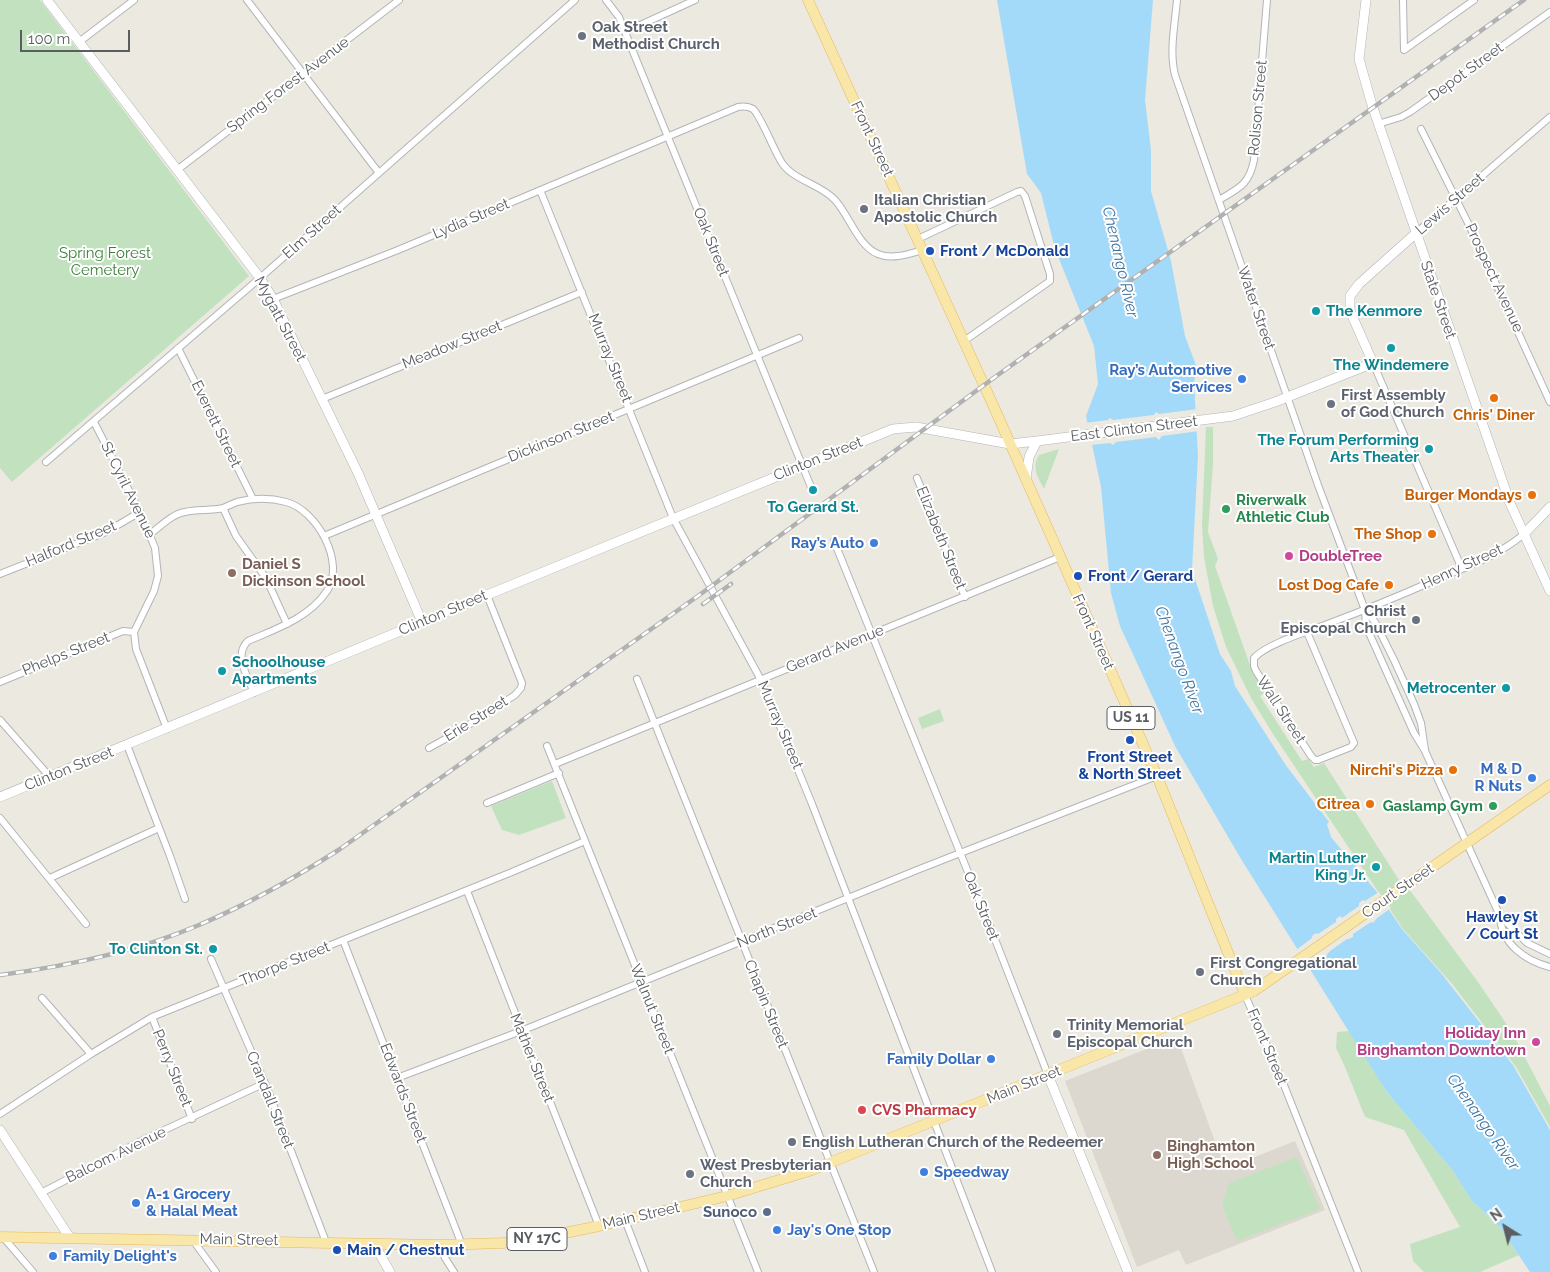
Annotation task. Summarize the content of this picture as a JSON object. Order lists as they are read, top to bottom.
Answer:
{
  "streets": {
    "main road": [
      "Front Street",
      "US 11",
      "Court Street",
      "Main Street",
      "NY 17C"
    ],
    "street": [
      "Depot Street",
      "Spring Forest Avenue",
      "Rolison Street",
      "Lewis Street",
      "Lydia Street",
      "Elm Street",
      "Oak Street",
      "Prospect Avenue",
      "State Street",
      "Water Street",
      "Mygatt Street",
      "Meadow Street",
      "Murray Street",
      "Everett Street",
      "East Clinton Street",
      "Dickinson Street",
      "Clinton Street",
      "St Cyril Avenue",
      "Elizabeth Street",
      "Halford Street",
      "Henry Street",
      "Gerard Avenue",
      "Phelps Street",
      "Wall Street",
      "Erie Street",
      "North Street",
      "Thorpe Street",
      "Chapin Street",
      "Walnut Street",
      "Mather Street",
      "Perry Street",
      "Edwards Street",
      "Crandall Street",
      "Balcom Avenue"
    ]
  },
  "crossings": [
    ["Depot Street", "State Street"],
    ["Spring Forest Avenue", "Mygatt Street"],
    ["Rolison Street", "Water Street"],
    ["Front Street", "Lydia Street"],
    ["Front Street", "East Clinton Street"],
    ["Front Street", "Gerard Avenue"],
    ["Front Street", "Court Street"],
    ["Front Street", "North Street"],
    ["Front Street", "Main Street"],
    ["Lewis Street", "Prospect Avenue"],
    ["Lewis Street", "State Street"],
    ["Lewis Street", "East Clinton Street"],
    ["Lydia Street", "Oak Street"],
    ["Lydia Street", "Mygatt Street"],
    ["Lydia Street", "Murray Street"],
    ["Elm Street", "Mygatt Street"],
    ["Elm Street", "Everett Street"],
    ["Elm Street", "St Cyril Avenue"],
    ["Oak Street", "Dickinson Street"],
    ["Oak Street", "Clinton Street"],
    ["Oak Street", "Gerard Avenue"],
    ["Oak Street", "North Street"],
    ["Oak Street", "Main Street"],
    ["State Street", "Henry Street"],
    ["Water Street", "East Clinton Street"],
    ["Water Street", "Henry Street"],
    ["Water Street", "Court Street"],
    ["Mygatt Street", "Meadow Street"],
    ["Mygatt Street", "Dickinson Street"],
    ["Mygatt Street", "Clinton Street"],
    ["Meadow Street", "Murray Street"],
    ["Murray Street", "Dickinson Street"],
    ["Murray Street", "Clinton Street"],
    ["Murray Street", "Gerard Avenue"],
    ["Murray Street", "North Street"],
    ["Murray Street", "Main Street"],
    ["East Clinton Street", "Clinton Street"],
    ["Clinton Street", "Erie Street"],
    ["St Cyril Avenue", "Halford Street"],
    ["St Cyril Avenue", "Phelps Street"],
    ["Elizabeth Street", "Gerard Avenue"],
    ["Henry Street", "Wall Street"],
    ["Gerard Avenue", "Chapin Street"],
    ["Gerard Avenue", "Walnut Street"],
    ["Court Street", "Main Street"],
    ["North Street", "Chapin Street"],
    ["North Street", "Walnut Street"],
    ["North Street", "Mather Street"],
    ["North Street", "Edwards Street"],
    ["Thorpe Street", "Walnut Street"],
    ["Thorpe Street", "Mather Street"],
    ["Thorpe Street", "Perry Street"],
    ["Thorpe Street", "Edwards Street"],
    ["Thorpe Street", "Crandall Street"],
    ["Chapin Street", "Main Street"],
    ["Walnut Street", "Main Street"],
    ["Mather Street", "Main Street"],
    ["Perry Street", "Balcom Avenue"],
    ["Main Street", "Edwards Street"],
    ["Main Street", "Crandall Street"],
    ["Crandall Street", "Balcom Avenue"]
  ],
  "water": ["Chenango River"],
  "parks": ["Spring Forest Cemetery"],
  "places": [
    "Oak Street Methodist Church",
    "Italian Christian Apostolic Church",
    "Front / McDonald",
    "The Kenmore",
    "The Windemere",
    "Ray’s Automotive Services",
    "Chris' Diner",
    "First Assembly of God Church",
    "The Forum Performing Arts Theater",
    "To Gerard St.",
    "Burger Mondays",
    "Riverwalk Athletic Club",
    "The Shop",
    "Ray’s Auto",
    "DoubleTree",
    "Daniel S Dickinson School",
    "Front / Gerard",
    "Lost Dog Cafe",
    "Christ Episcopal Church",
    "Schoolhouse Apartments",
    "Metrocenter",
    "Front Street & North Street",
    "Nirchi's Pizza",
    "M & D R Nuts",
    "Citrea",
    "Gaslamp Gym",
    "Martin Luther King Jr.",
    "Hawley St / Court St",
    "To Clinton St.",
    "First Congregational Church",
    "Trinity Memorial Episcopal Church",
    "Holiday Inn Binghamton Downtown",
    "Family Dollar",
    "CVS Pharmacy",
    "English Lutheran Church of the Redeemer",
    "Binghamton High School",
    "Speedway",
    "West Presbyterian Church",
    "A-1 Grocery & Halal Meat",
    "Sunoco",
    "Jay's One Stop",
    "Main / Chestnut",
    "Family Delight's"
  ],
  "scale_bar": "100 m",
  "north": "top left"
}
